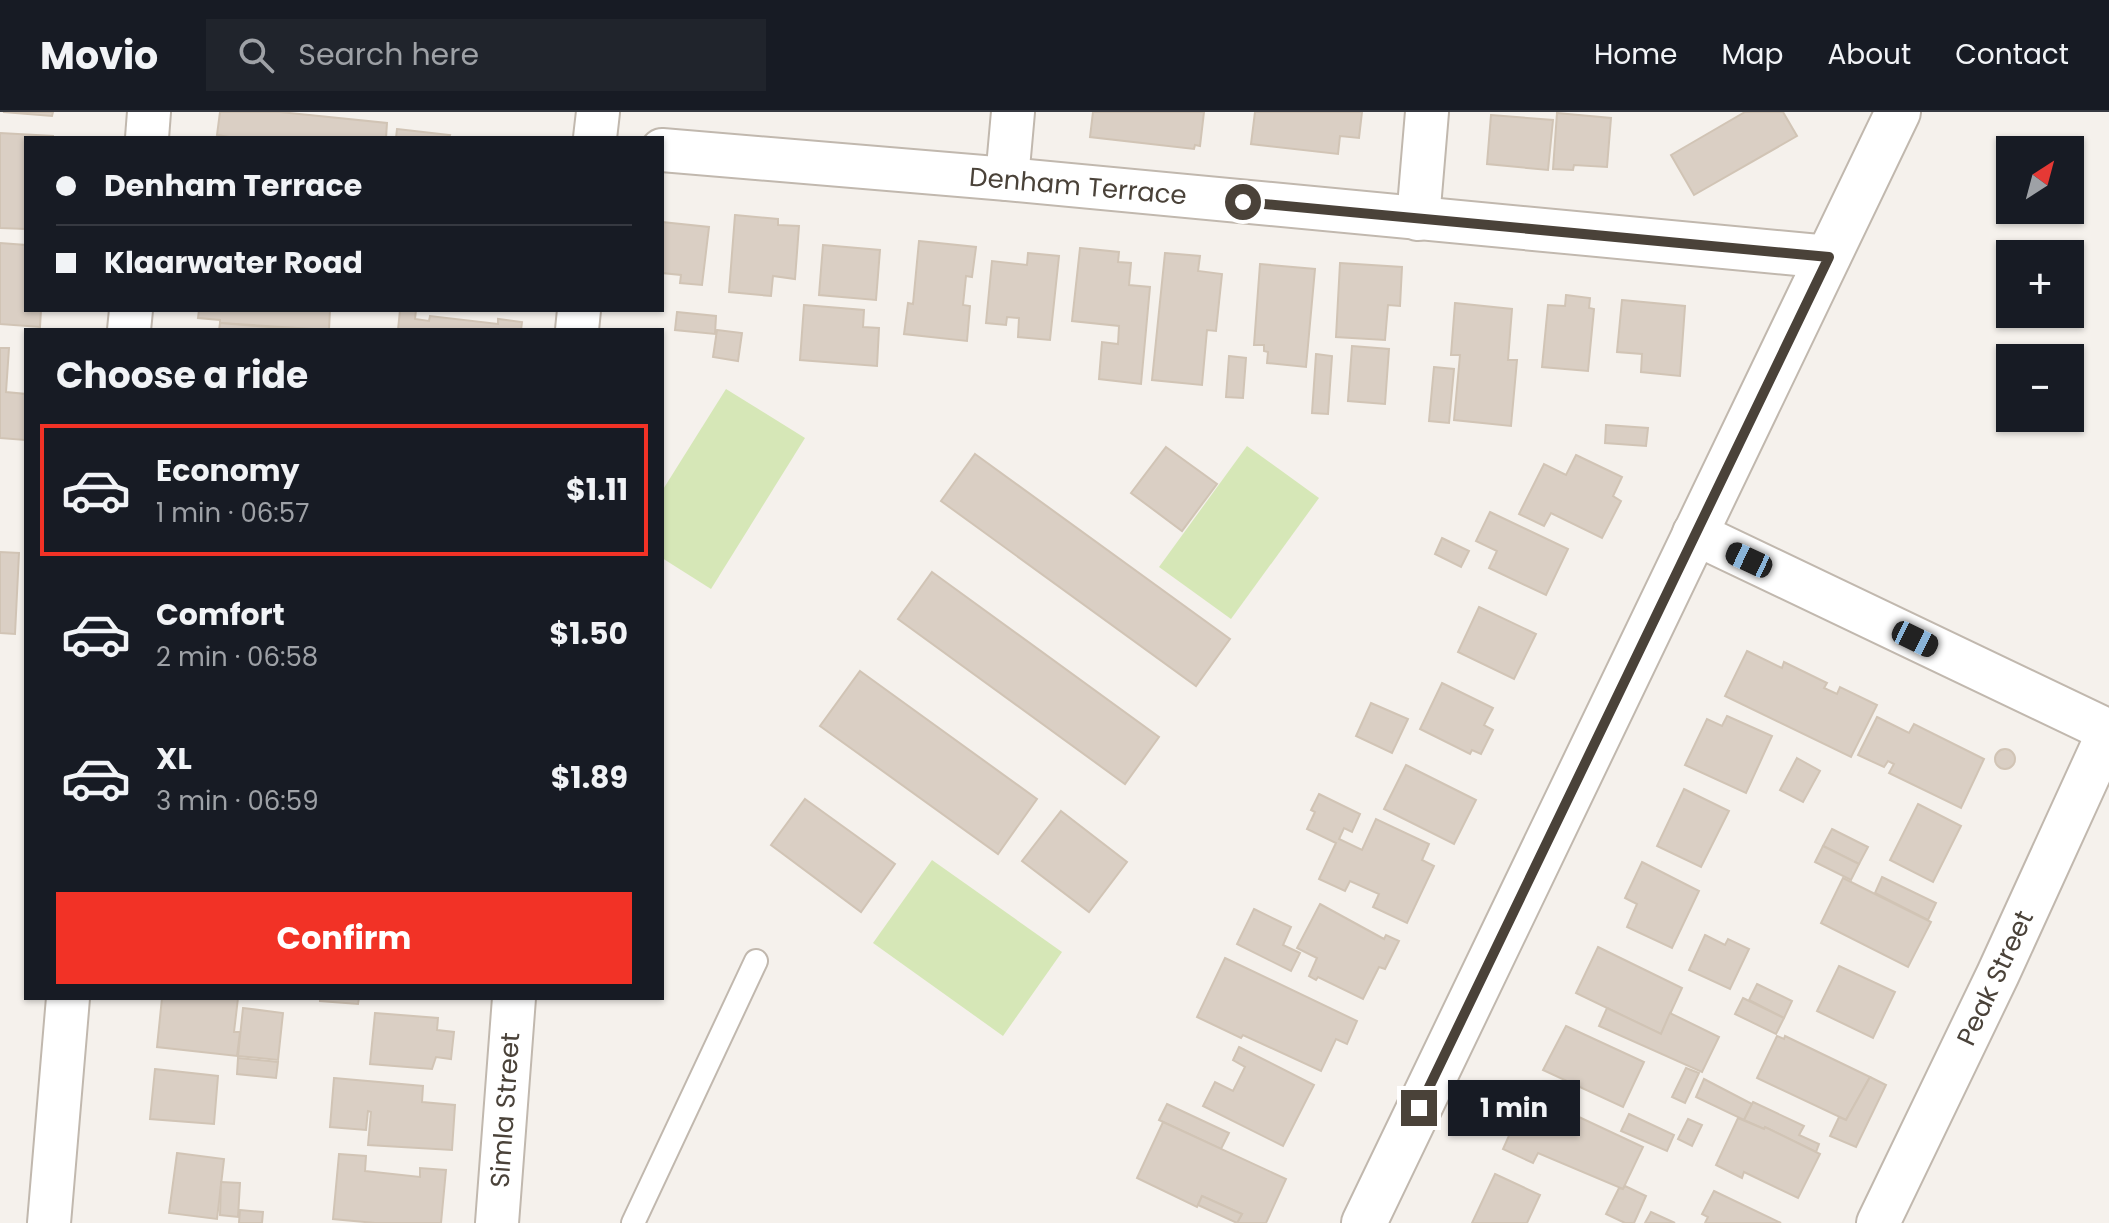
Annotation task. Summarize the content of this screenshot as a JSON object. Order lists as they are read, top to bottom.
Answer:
{
  "streets": {
    "street": ["Denham Terrace", "Peak Street", "Simla Street"]
  },
  "north": "top right",
  "page": {
    "header": "Movio",
    "search": "Search here",
    "nav": [
      "Home",
      "Map",
      "About",
      "Contact"
    ],
    "map_buttons": ["+", "−"],
    "banner": ["Denham Terrace", "Klaarwater Road"],
    "heading": "Choose a ride",
    "list": [
      {
        "name": "Economy",
        "note": "1 min · 06:57",
        "value": "$1.11"
      },
      {
        "name": "Comfort",
        "note": "2 min · 06:58",
        "value": "$1.50"
      },
      {
        "name": "XL",
        "note": "3 min · 06:59",
        "value": "$1.89"
      }
    ],
    "buttons": "Confirm",
    "bubble": "1 min"
  }
}
